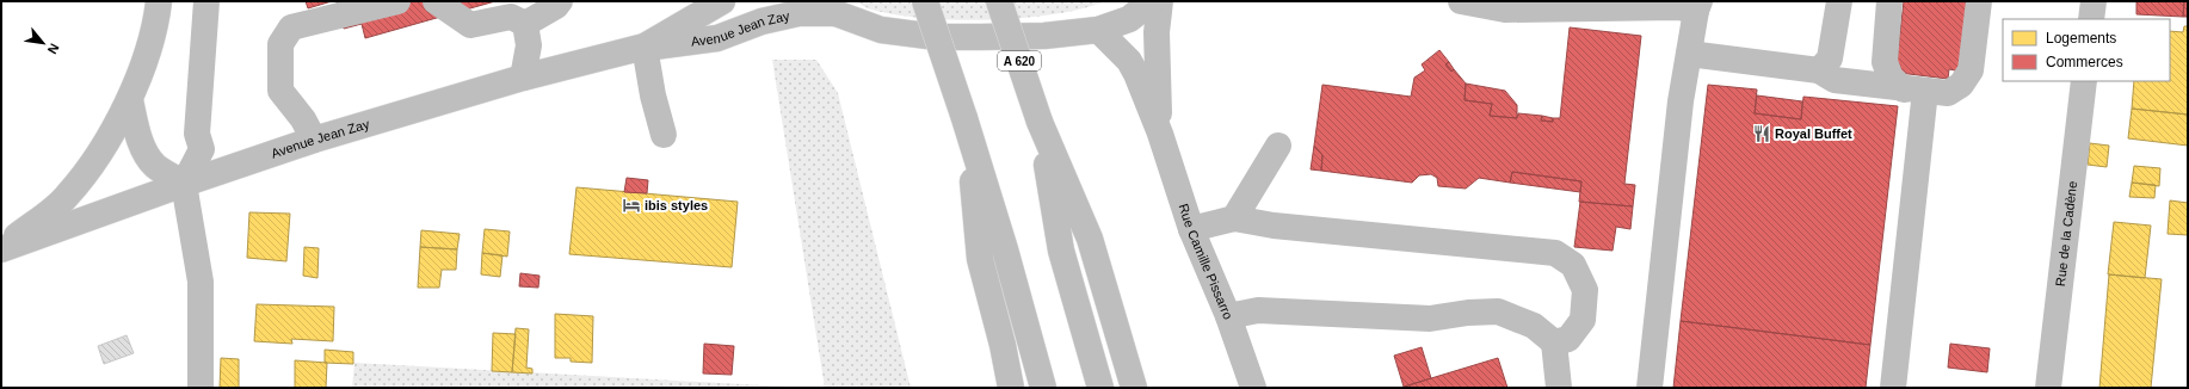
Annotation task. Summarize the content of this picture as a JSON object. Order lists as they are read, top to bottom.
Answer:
{
  "streets": {
    "main road": [
      "Avenue Jean Zay",
      "A 620",
      "Rue de la Cadène",
      "Rue Camille Pissarro"
    ]
  },
  "places": {
    "restaurant": ["Royal Buffet"],
    "hotel": ["ibis styles"]
  },
  "legend": ["Logements", "Commerces"],
  "north": "bottom right"
}
